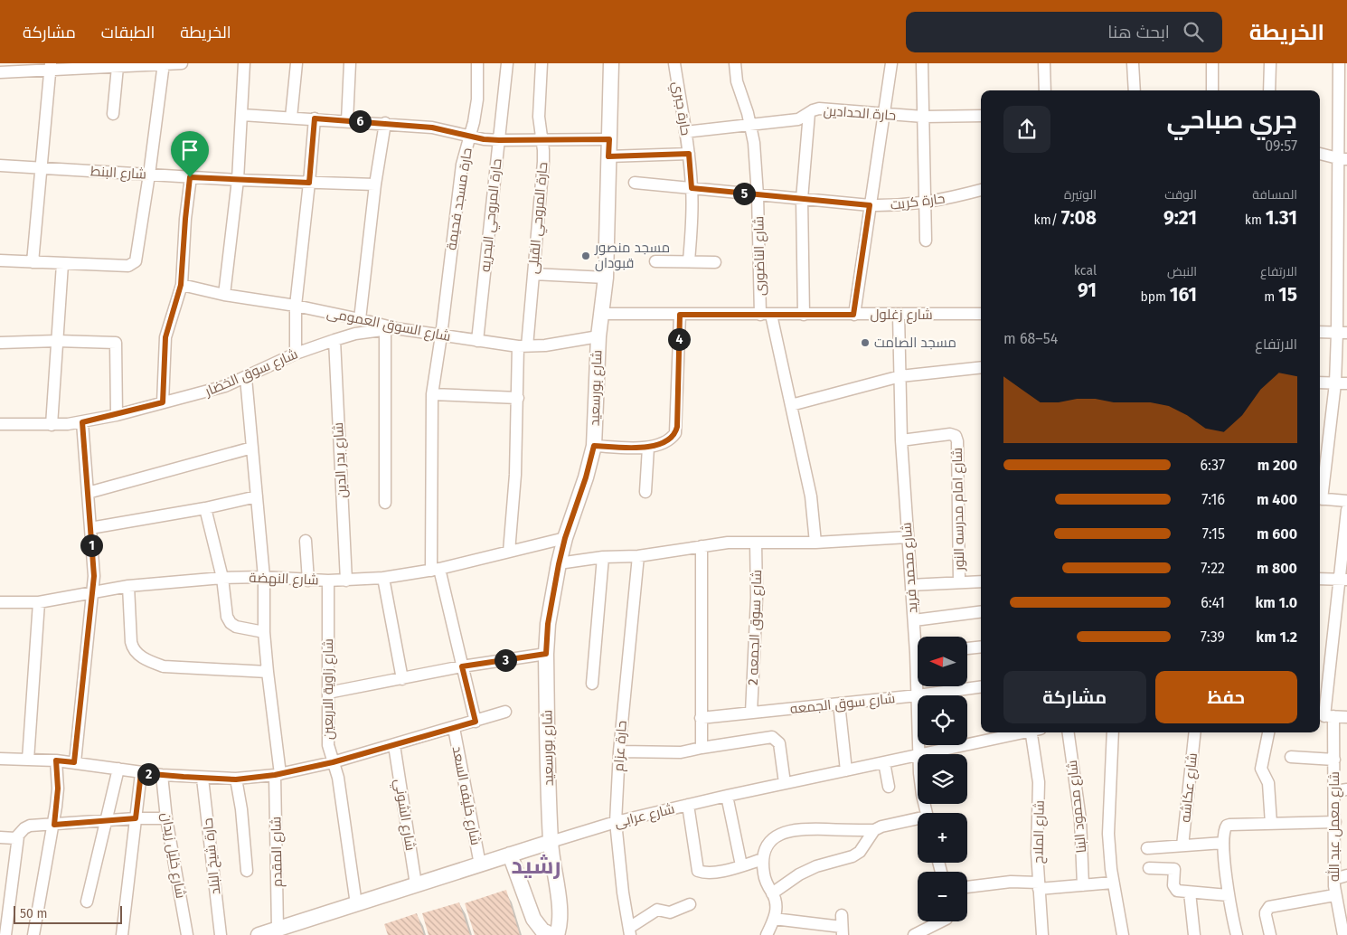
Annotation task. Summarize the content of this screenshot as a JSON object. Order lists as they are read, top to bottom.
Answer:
{
  "streets": {
    "street": [
      "حارة جبري",
      "حارة الحدادين",
      "شارع البنط",
      "حارة مسجد فحيمة",
      "حارة كريت",
      "حارة المروحي البحريه",
      "حارة المروحي القبلى",
      "شارع الناضورى",
      "شارع زغلول",
      "شارع السوق العمومى",
      "شارع سوق الخضار",
      "شارع بورسعيد",
      "شارع بدر الدين",
      "شارع امام مدرسه النور",
      "شارع محمد فريد",
      "شارع النهضة",
      "شارع سوق الجمعه 2",
      "شارع زاوية الاربعين",
      "شارع سوق الجمعه",
      "حارة عزام",
      "شارع عكاشه",
      "شارع خليفه السعد",
      "شارع محمود البنا",
      "شارع الشوني",
      "شارع عرابى",
      "شارع معمل عبد الله",
      "شارع الملاح",
      "شارع المقدم",
      "شارع خليل زيدان",
      "حارة شيخ البلد"
    ]
  },
  "crossings": [
    ["حارة جبري", "حارة الحدادين"],
    ["حارة جبري", "حارة كريت"],
    ["حارة الحدادين", "شارع الناضورى"],
    ["حارة مسجد فحيمة", "شارع السوق العمومى"],
    ["حارة مسجد فحيمة", "شارع النهضة"],
    ["حارة كريت", "شارع الناضورى"],
    ["حارة المروحي البحريه", "شارع السوق العمومى"],
    ["حارة المروحي القبلى", "شارع السوق العمومى"],
    ["حارة المروحي القبلى", "شارع النهضة"],
    ["شارع الناضورى", "شارع زغلول"],
    ["شارع زغلول", "شارع بورسعيد"],
    ["شارع زغلول", "شارع محمد فريد"],
    ["شارع السوق العمومى", "شارع سوق الخضار"],
    ["شارع السوق العمومى", "شارع بورسعيد"],
    ["شارع سوق الخضار", "شارع بدر الدين"],
    ["شارع سوق الخضار", "شارع المقدم"],
    ["شارع بورسعيد", "شارع النهضة"],
    ["شارع بورسعيد", "شارع عرابى"],
    ["شارع بدر الدين", "شارع النهضة"],
    ["شارع امام مدرسه النور", "شارع محمد فريد"],
    ["شارع محمد فريد", "شارع سوق الجمعه"],
    ["شارع النهضة", "شارع زاوية الاربعين"],
    ["شارع النهضة", "شارع المقدم"],
    ["شارع سوق الجمعه 2", "شارع سوق الجمعه"],
    ["شارع زاوية الاربعين", "شارع عرابى"],
    ["حارة عزام", "شارع عرابى"],
    ["شارع خليفه السعد", "شارع عرابى"],
    ["شارع الشوني", "شارع عرابى"],
    ["شارع عرابى", "شارع المقدم"]
  ],
  "districts": ["رشيد"],
  "places": ["مسجد منصور قبودان", "مسجد الصامت"],
  "scale_bar": "50 m",
  "north": "left",
  "page": {
    "header": "الخريطة",
    "search": "ابحث هنا",
    "nav": ["الخريطة", "الطبقات", "مشاركة"],
    "heading": ["جري صباحي", "09:57"],
    "pins": [
      "6",
      "5",
      "4",
      "1",
      "3",
      "2"
    ],
    "stats": [
      ["المسافة", "1.31 km"],
      ["الوقت", "9:21"],
      ["الوتيرة", "7:08 /km"],
      ["الارتفاع", "15 m"],
      ["النبض", "161 bpm"],
      ["kcal", "91"]
    ],
    "chart": ["الارتفاع", "54–68 m"],
    "list": [
      {
        "name": "200 m",
        "note": "6:37"
      },
      {
        "name": "400 m",
        "note": "7:16"
      },
      {
        "name": "600 m",
        "note": "7:15"
      },
      {
        "name": "800 m",
        "note": "7:22"
      },
      {
        "name": "1.0 km",
        "note": "6:41"
      },
      {
        "name": "1.2 km",
        "note": "7:39"
      }
    ],
    "map_buttons": ["+", "−"],
    "buttons": ["حفظ", "مشاركة"],
    "scale": "50 m"
  }
}
